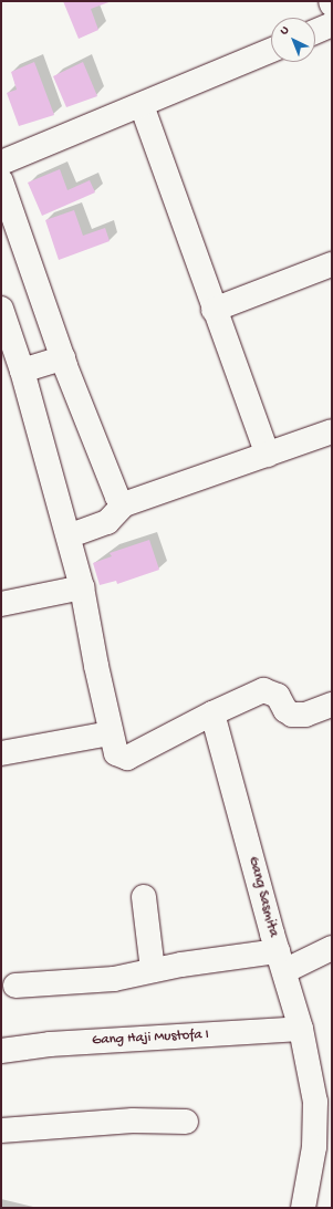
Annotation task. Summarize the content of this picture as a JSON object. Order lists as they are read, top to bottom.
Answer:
{
  "streets": {
    "street": ["Gang Sasmita", "Gang Haji Mustofa I"]
  },
  "crossings": [
    ["Gang Sasmita", "Gang Haji Mustofa I"]
  ],
  "north": "top left"
}
